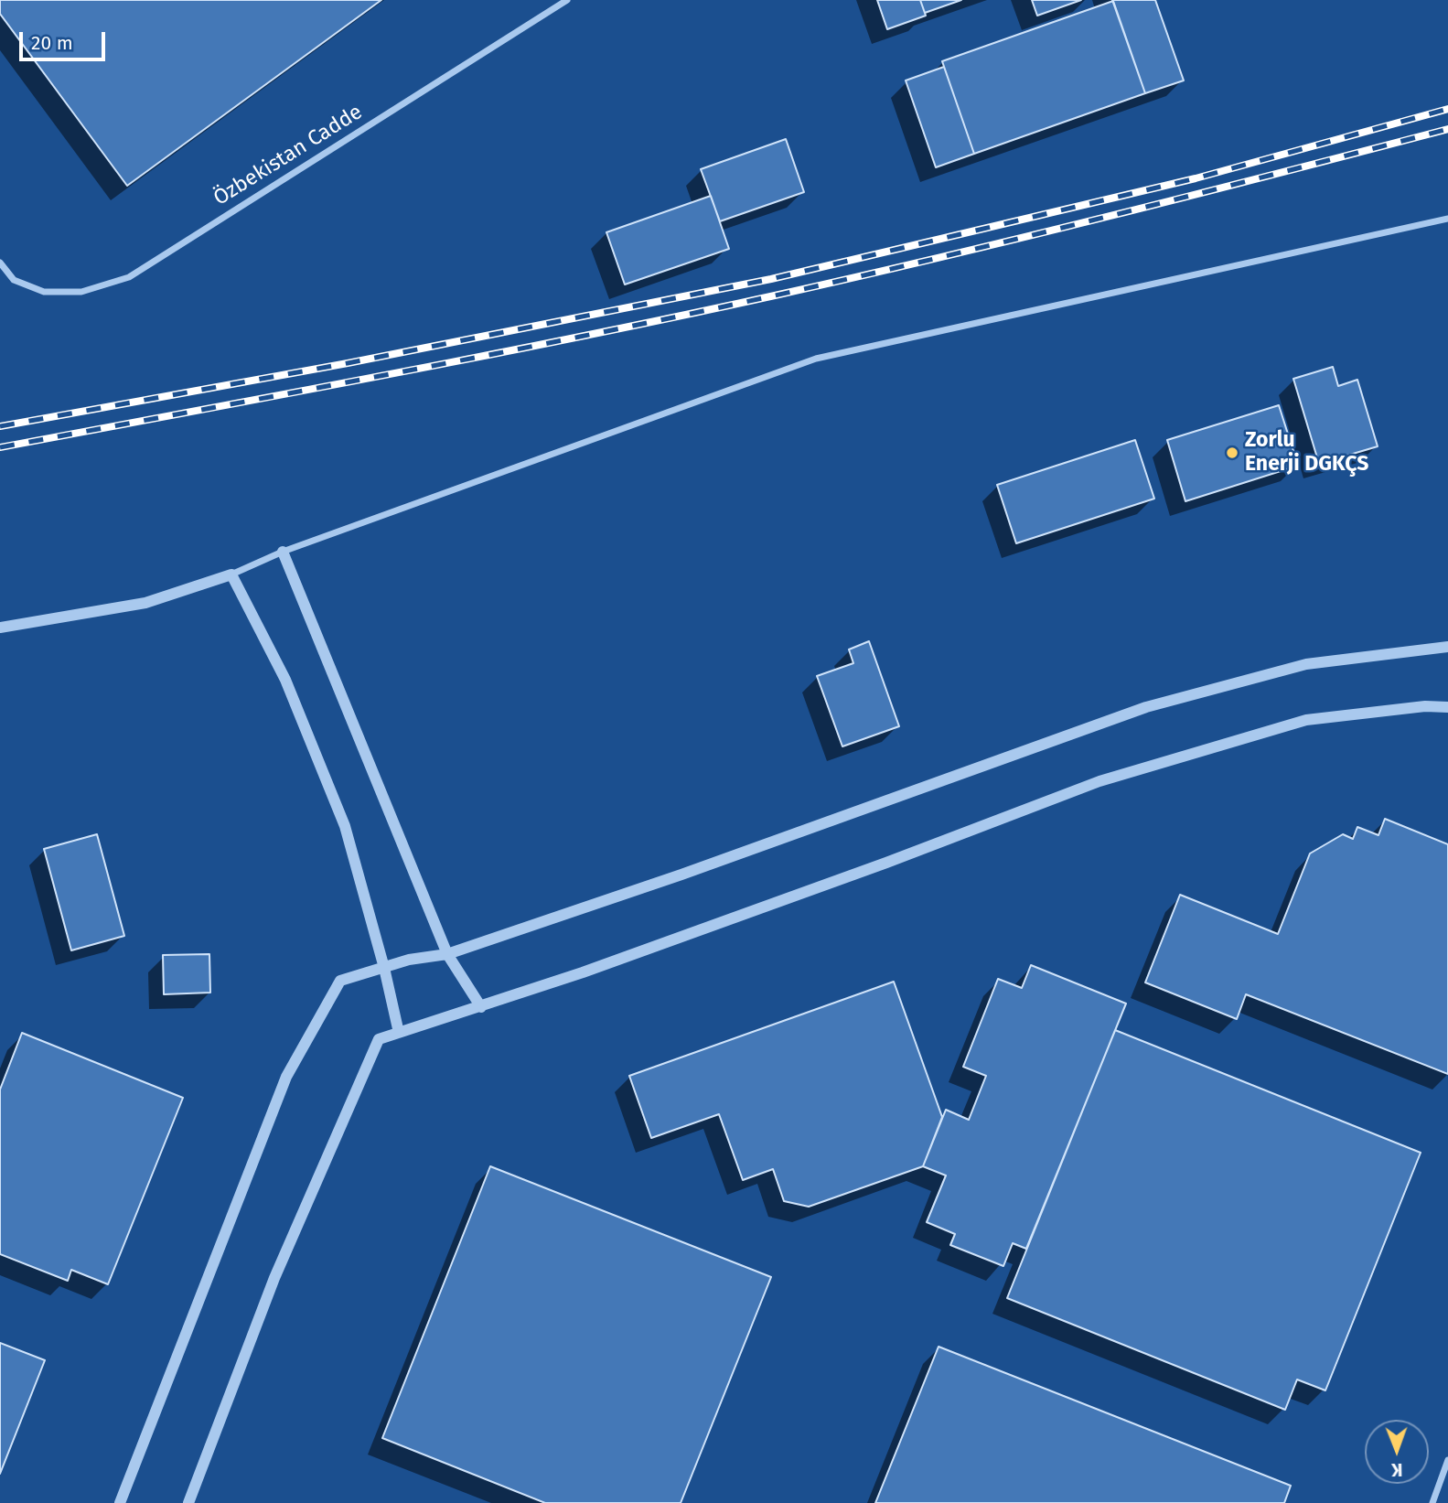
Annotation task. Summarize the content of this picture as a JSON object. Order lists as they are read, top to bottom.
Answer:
{
  "streets": {
    "street": ["Özbekistan Cadde"]
  },
  "places": ["Zorlu Enerji DGKÇS"],
  "scale_bar": "20 m",
  "north": "bottom"
}
